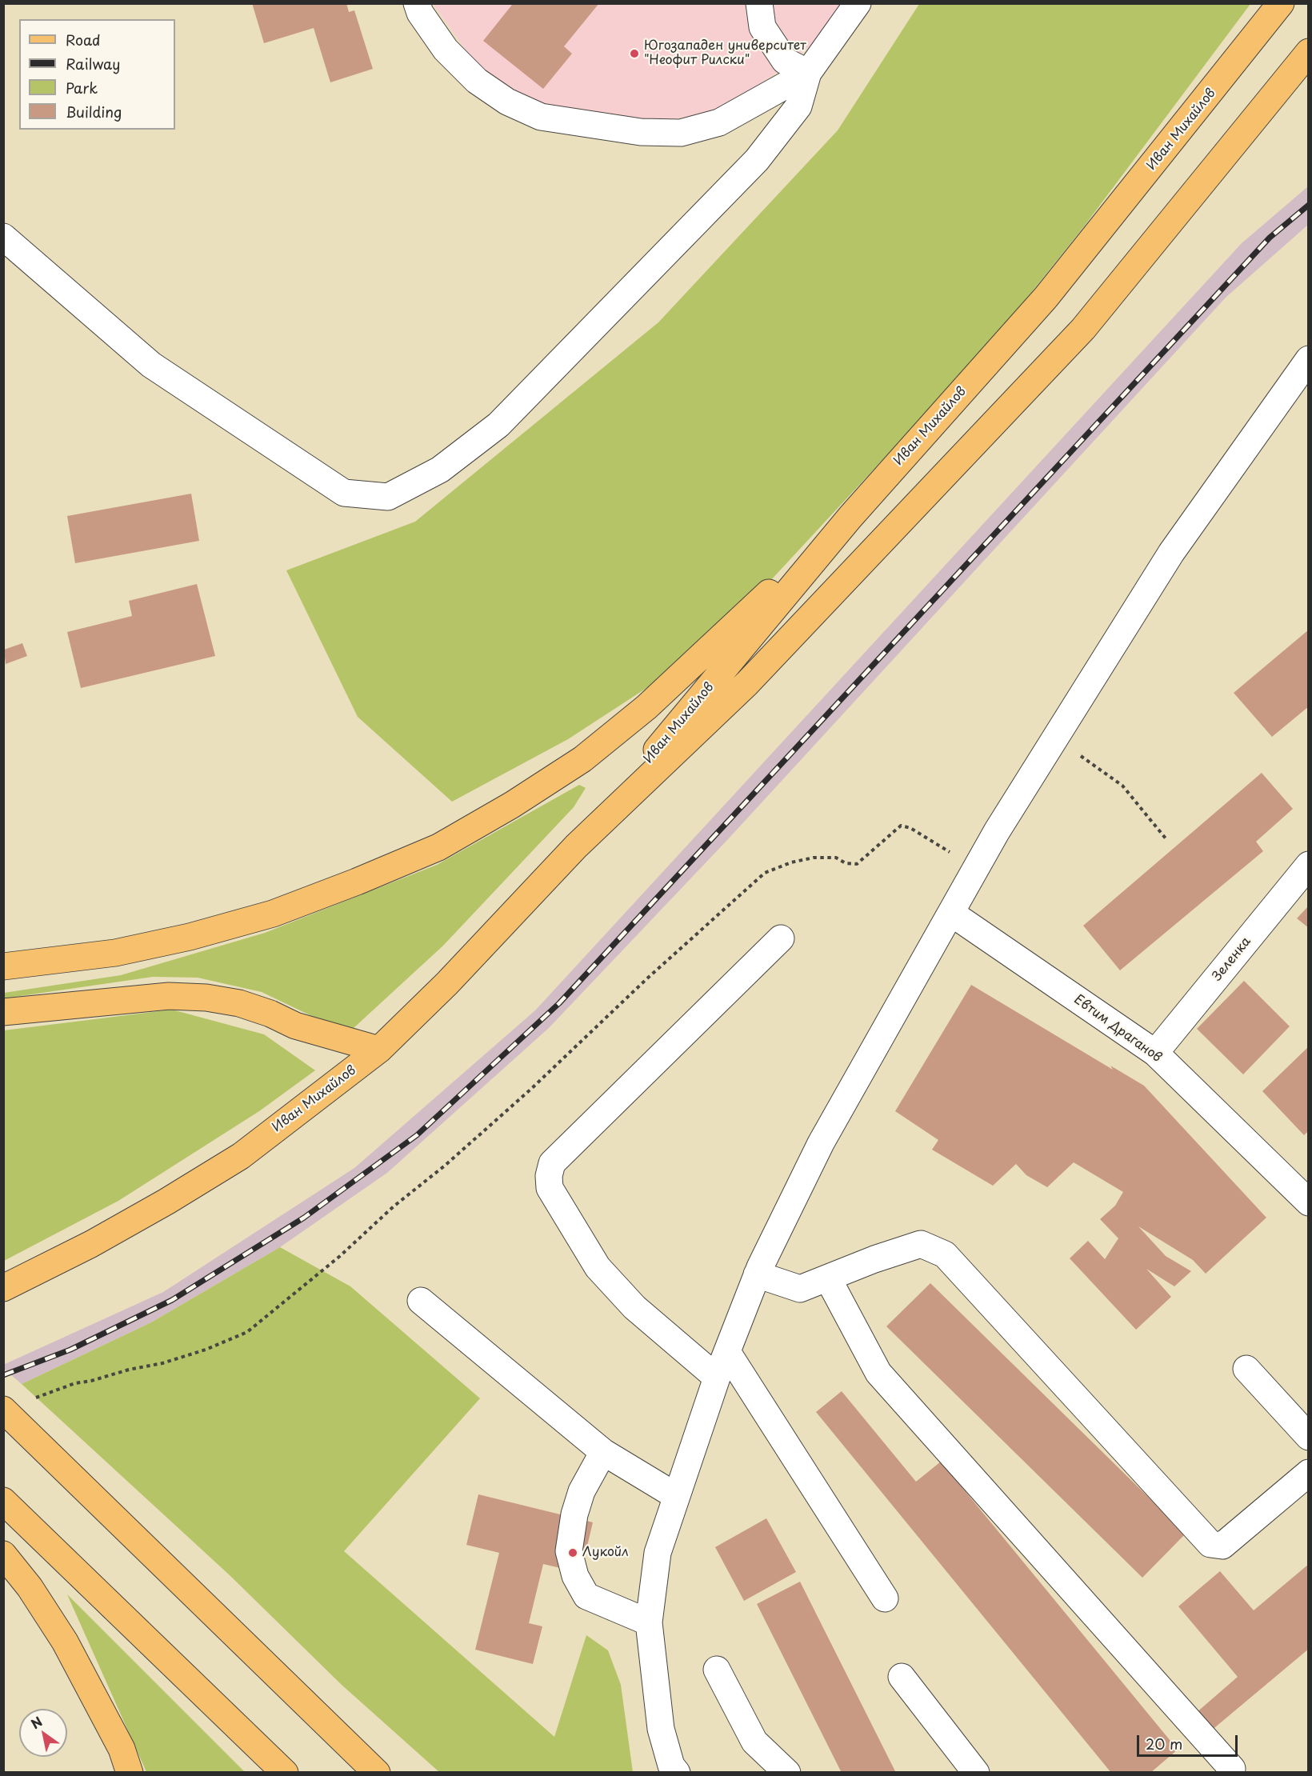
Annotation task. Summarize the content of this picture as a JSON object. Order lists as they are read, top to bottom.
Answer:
{
  "streets": {
    "main road": ["Иван Михайлов"],
    "street": ["Зеленка", "Евтим Драганов"]
  },
  "crossings": [
    ["Зеленка", "Евтим Драганов"]
  ],
  "places": ["Югозападен университет \"Неофит Рилски\"", "Лукойл"],
  "legend": [
    "Road",
    "Railway",
    "Park",
    "Building"
  ],
  "scale_bar": "20 m",
  "north": "top left"
}
